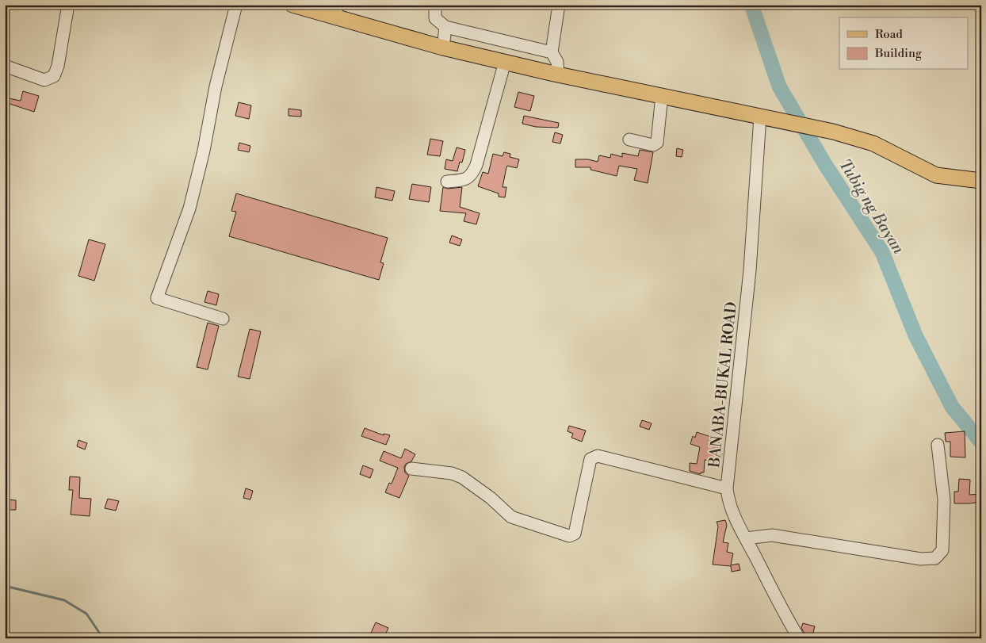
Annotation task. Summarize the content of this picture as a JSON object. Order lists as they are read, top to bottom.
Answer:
{
  "streets": {
    "street": ["BANABA-BUKAL ROAD"]
  },
  "water": ["Tubig ng Bayan"],
  "legend": ["Road", "Building"]
}
